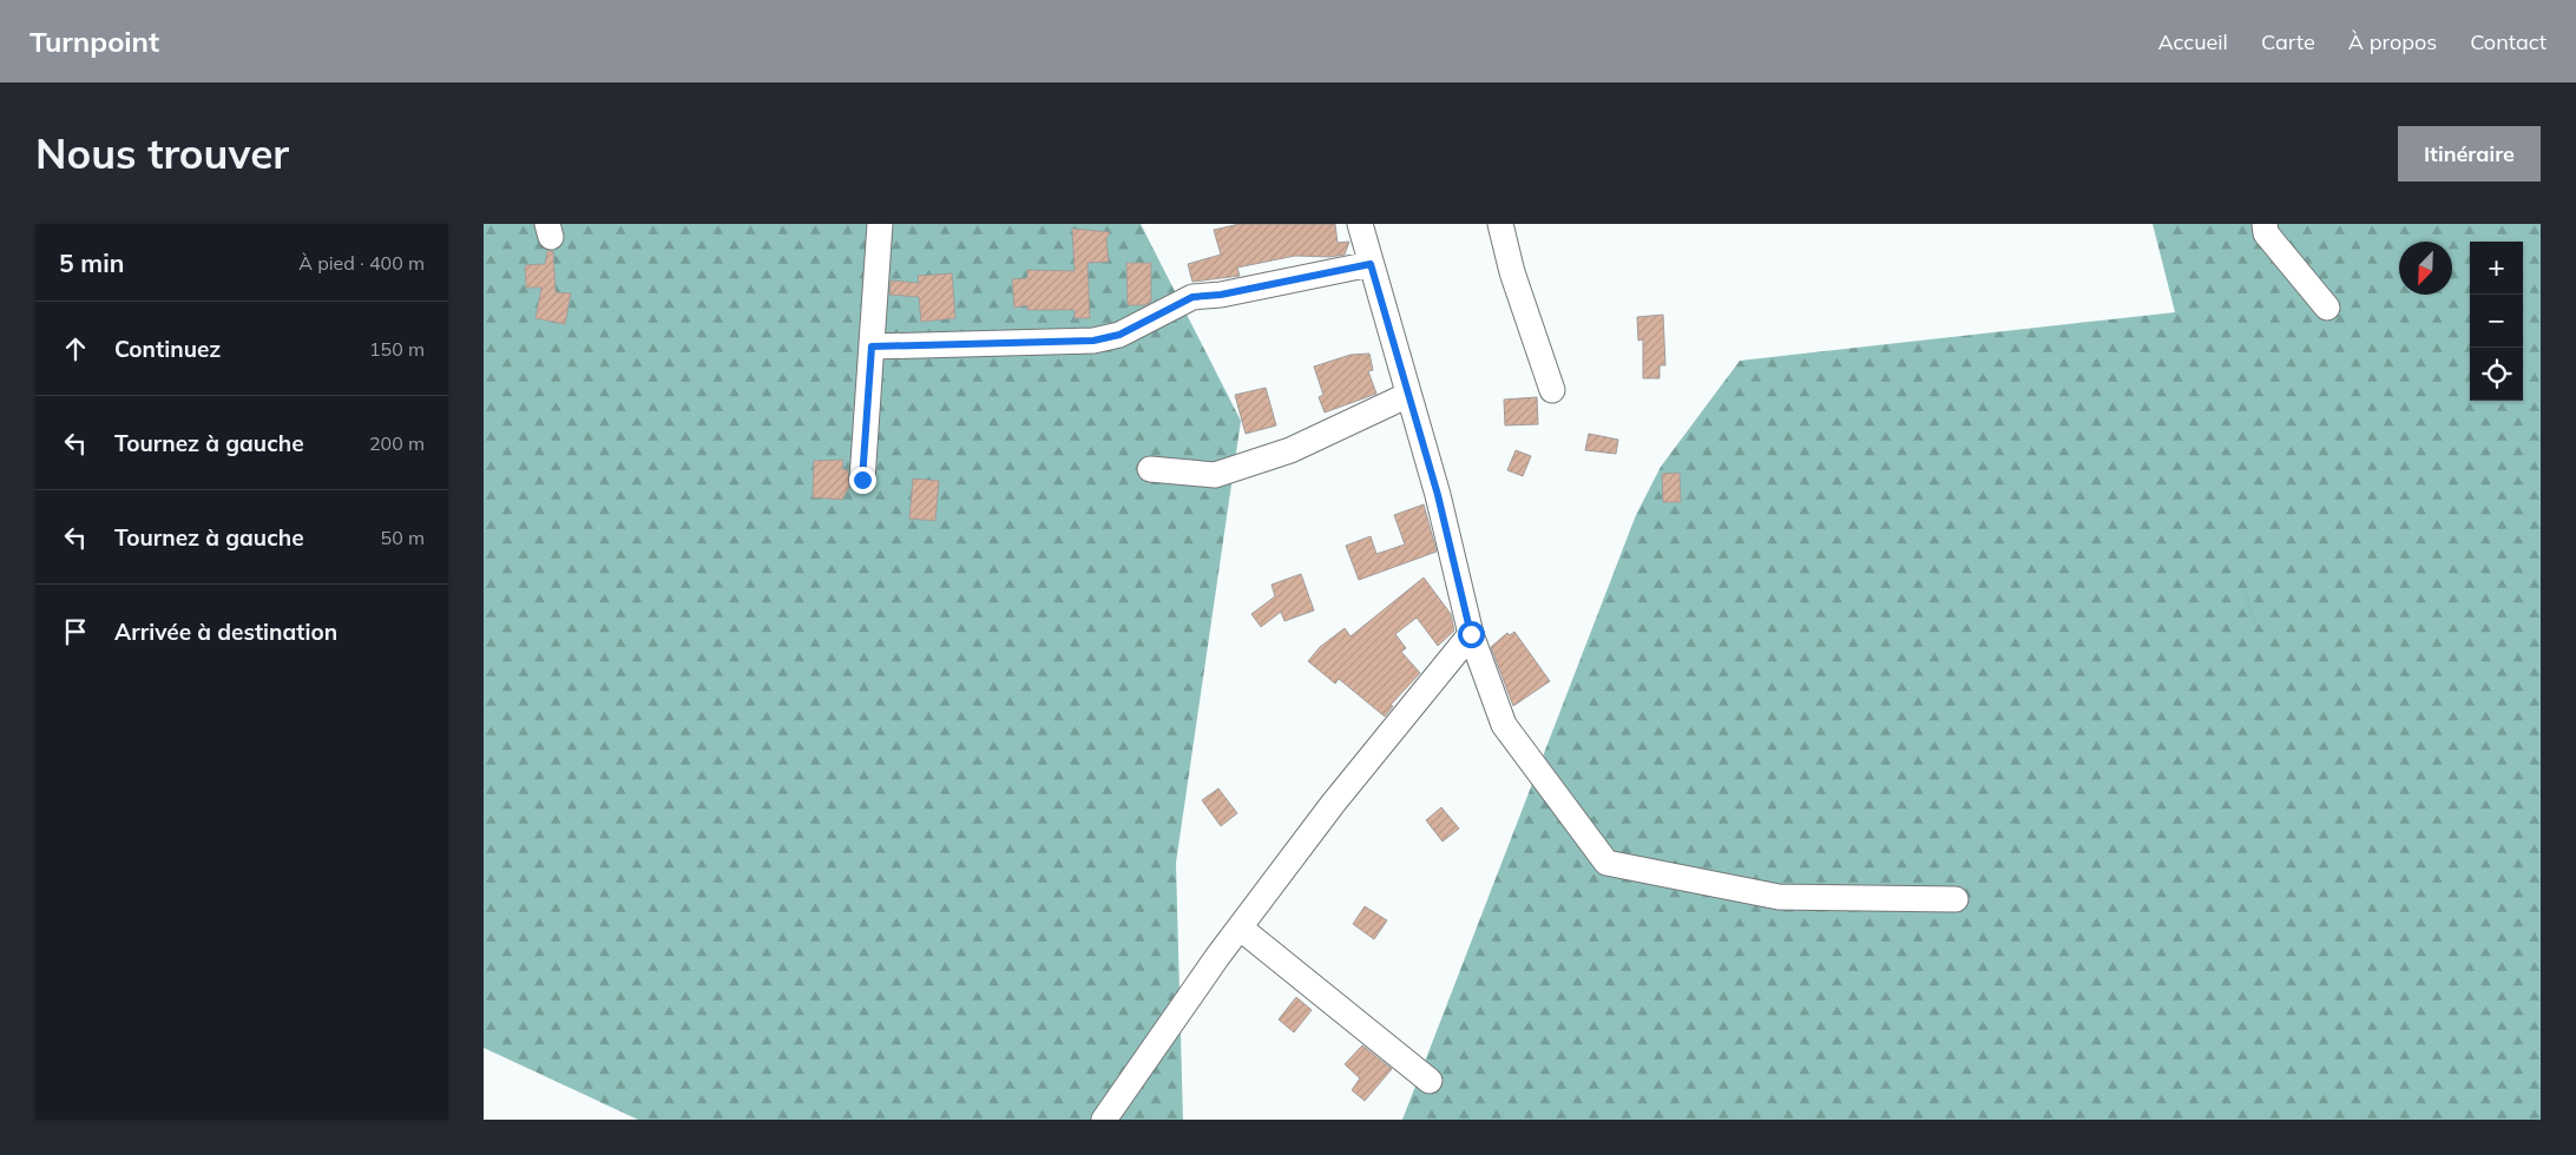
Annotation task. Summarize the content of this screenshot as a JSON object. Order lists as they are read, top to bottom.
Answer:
{
  "north": "bottom left",
  "page": {
    "header": "Turnpoint",
    "nav": [
      "Accueil",
      "Carte",
      "À propos",
      "Contact"
    ],
    "buttons": "Itinéraire",
    "title": "Nous trouver",
    "heading": ["5 min", "À pied · 400 m"],
    "map_buttons": ["+", "−"],
    "list": [
      ["Continuez", "150 m"],
      ["Tournez à gauche", "200 m"],
      ["Tournez à gauche", "50 m"],
      "Arrivée à destination"
    ]
  }
}
